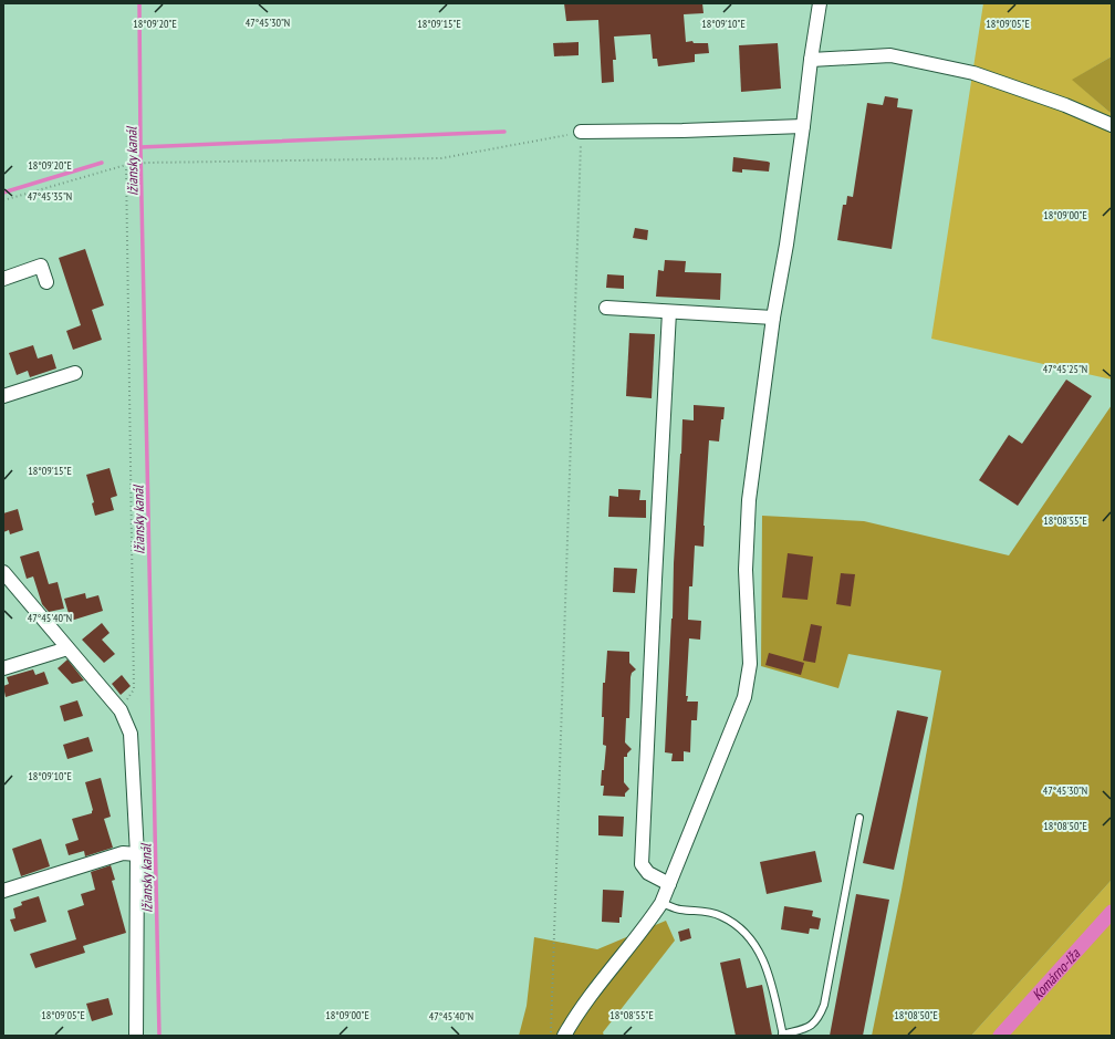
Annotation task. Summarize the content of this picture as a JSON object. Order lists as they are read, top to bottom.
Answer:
{
  "water": ["Ižiansky kanál", "Komárno-Iža"],
  "coordinates": [
    "47°45'30\"N",
    "18°09'20\"E",
    "18°09'15\"E",
    "18°09'10\"E",
    "18°09'05\"E",
    "47°45'35\"N",
    "18°09'00\"E",
    "47°45'25\"N",
    "18°08'55\"E",
    "47°45'40\"N",
    "18°08'50\"E"
  ]
}
